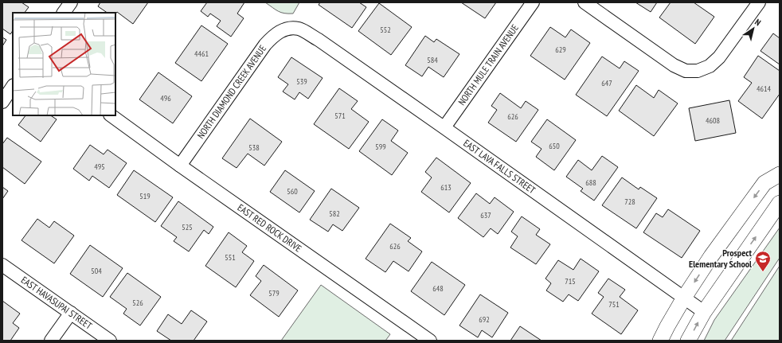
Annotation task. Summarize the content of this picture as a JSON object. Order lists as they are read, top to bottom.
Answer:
{
  "streets": {
    "street": [
      "NORTH MULE TRAIN AVENUE",
      "NORTH DIAMOND CREEK AVENUE",
      "EAST LAVA FALLS STREET",
      "EAST RED ROCK DRIVE",
      "EAST HAVASUPAI STREET"
    ]
  },
  "crossings": [
    ["NORTH MULE TRAIN AVENUE", "EAST LAVA FALLS STREET"],
    ["NORTH DIAMOND CREEK AVENUE", "EAST LAVA FALLS STREET"],
    ["NORTH DIAMOND CREEK AVENUE", "EAST RED ROCK DRIVE"]
  ],
  "places": {
    "school or university": ["Prospect Elementary School"]
  },
  "house_numbers": [
    "552",
    "629",
    "4461",
    "584",
    "539",
    "647",
    "4614",
    "496",
    "571",
    "626",
    "4608",
    "650",
    "599",
    "538",
    "495",
    "688",
    "613",
    "560",
    "519",
    "728",
    "582",
    "637",
    "525",
    "626",
    "551",
    "504",
    "715",
    "648",
    "579",
    "526",
    "751",
    "692"
  ],
  "north": "top right"
}
